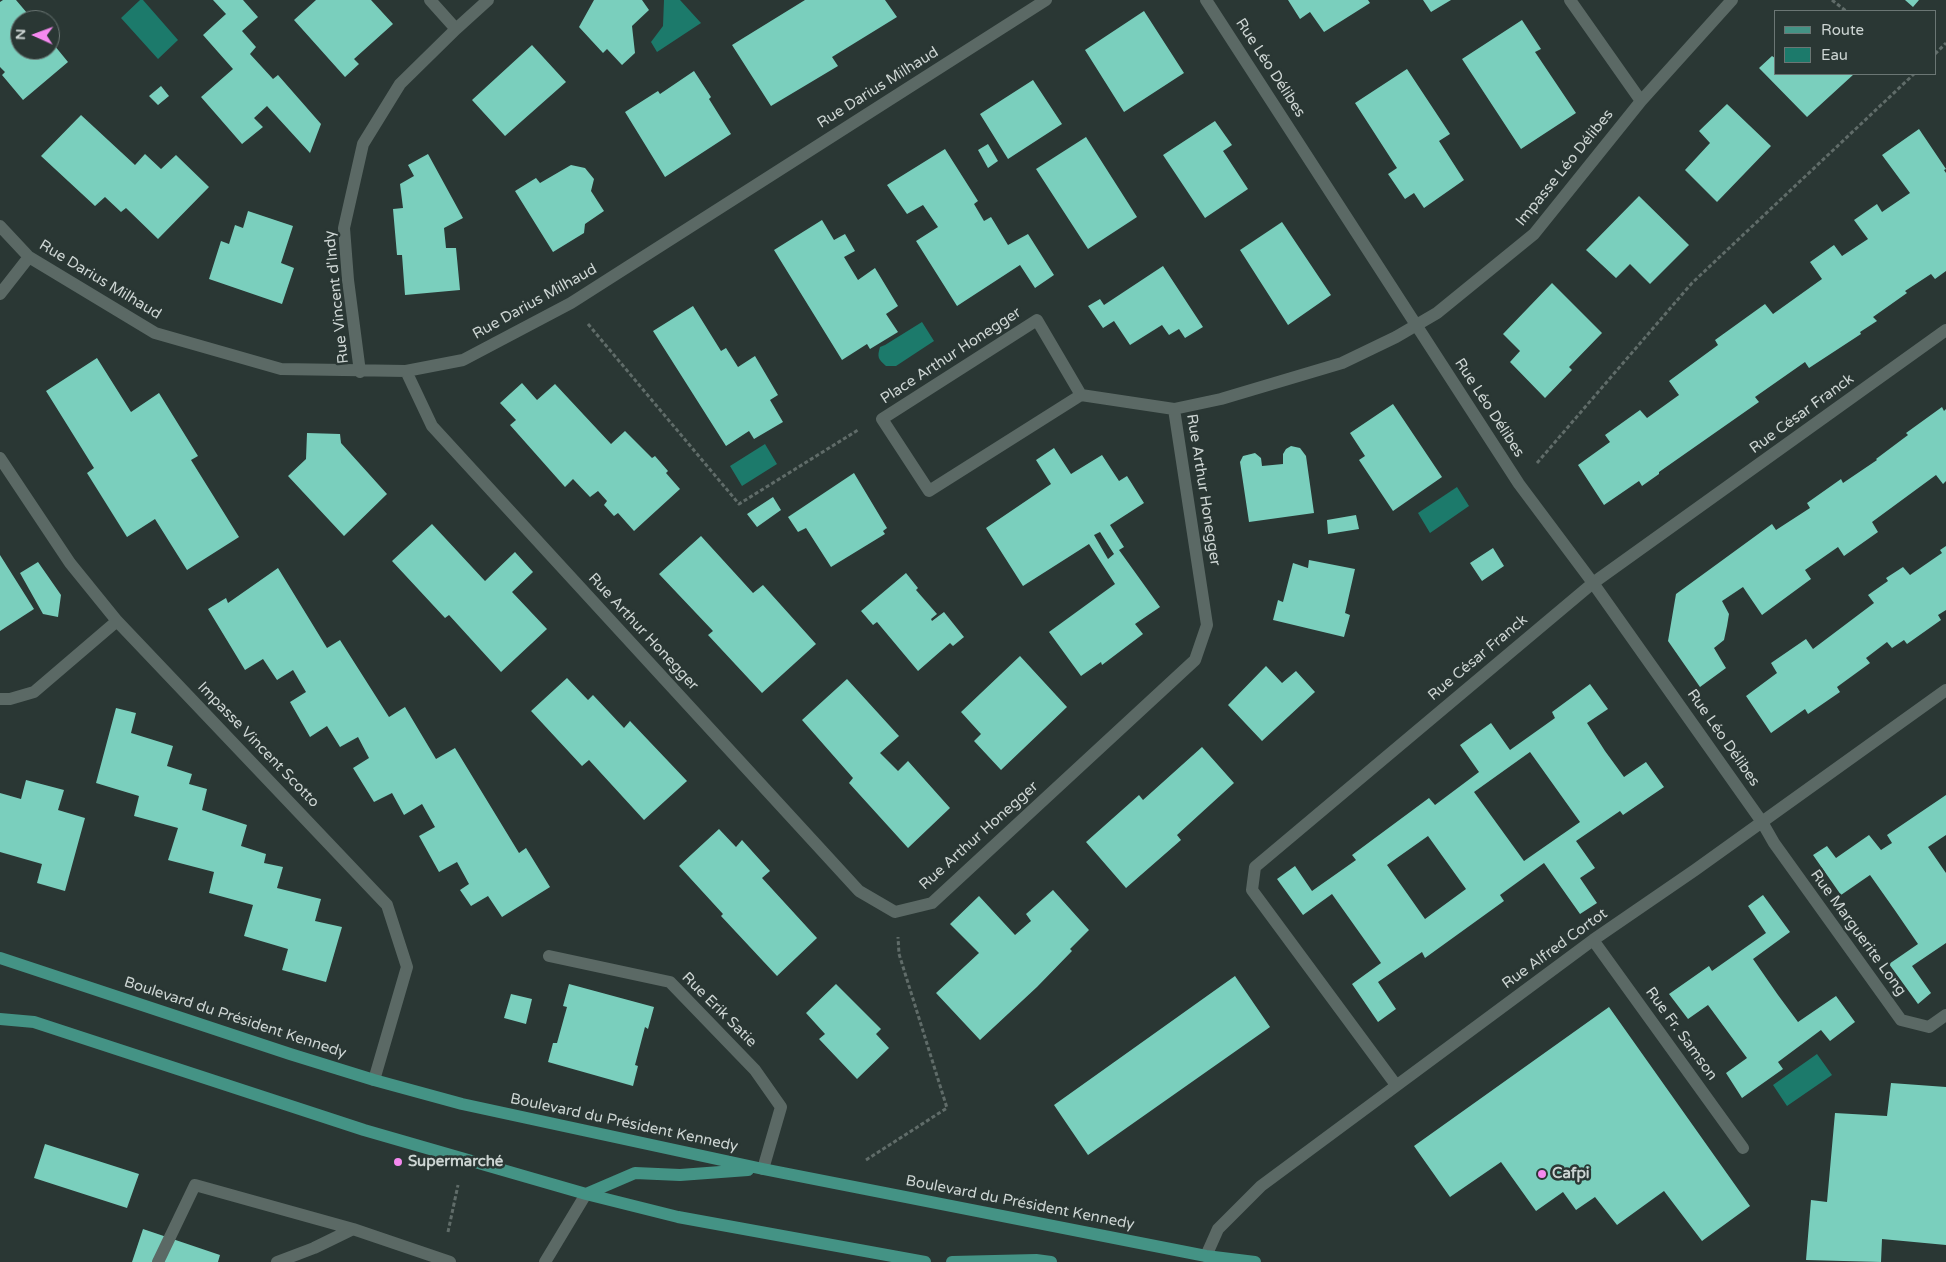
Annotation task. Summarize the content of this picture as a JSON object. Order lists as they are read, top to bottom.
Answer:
{
  "streets": {
    "main road": ["Boulevard du Président Kennedy"],
    "street": [
      "Rue Léo Délibes",
      "Rue Darius Milhaud",
      "Impasse Léo Délibes",
      "Rue Vincent d'Indy",
      "Place Arthur Honegger",
      "Rue César Franck",
      "Rue Arthur Honegger",
      "Impasse Vincent Scotto",
      "Rue Marguerite Long",
      "Rue Alfred Cortot",
      "Rue Erik Satie",
      "Rue Fr. Samson"
    ]
  },
  "crossings": [
    ["Rue Léo Délibes", "Impasse Léo Délibes"],
    ["Rue Léo Délibes", "Rue César Franck"],
    ["Rue Léo Délibes", "Rue Arthur Honegger"],
    ["Rue Léo Délibes", "Rue Marguerite Long"],
    ["Rue Léo Délibes", "Rue Alfred Cortot"],
    ["Rue Darius Milhaud", "Rue Vincent d'Indy"],
    ["Rue Darius Milhaud", "Rue Arthur Honegger"],
    ["Impasse Léo Délibes", "Rue Arthur Honegger"],
    ["Rue César Franck", "Rue Alfred Cortot"],
    ["Impasse Vincent Scotto", "Boulevard du Président Kennedy"],
    ["Rue Marguerite Long", "Rue Alfred Cortot"],
    ["Rue Alfred Cortot", "Boulevard du Président Kennedy"],
    ["Rue Alfred Cortot", "Rue Fr. Samson"],
    ["Rue Erik Satie", "Boulevard du Président Kennedy"]
  ],
  "places": ["Supermarché", "Cafpi"],
  "legend": ["Route", "Eau"],
  "north": "left"
}
